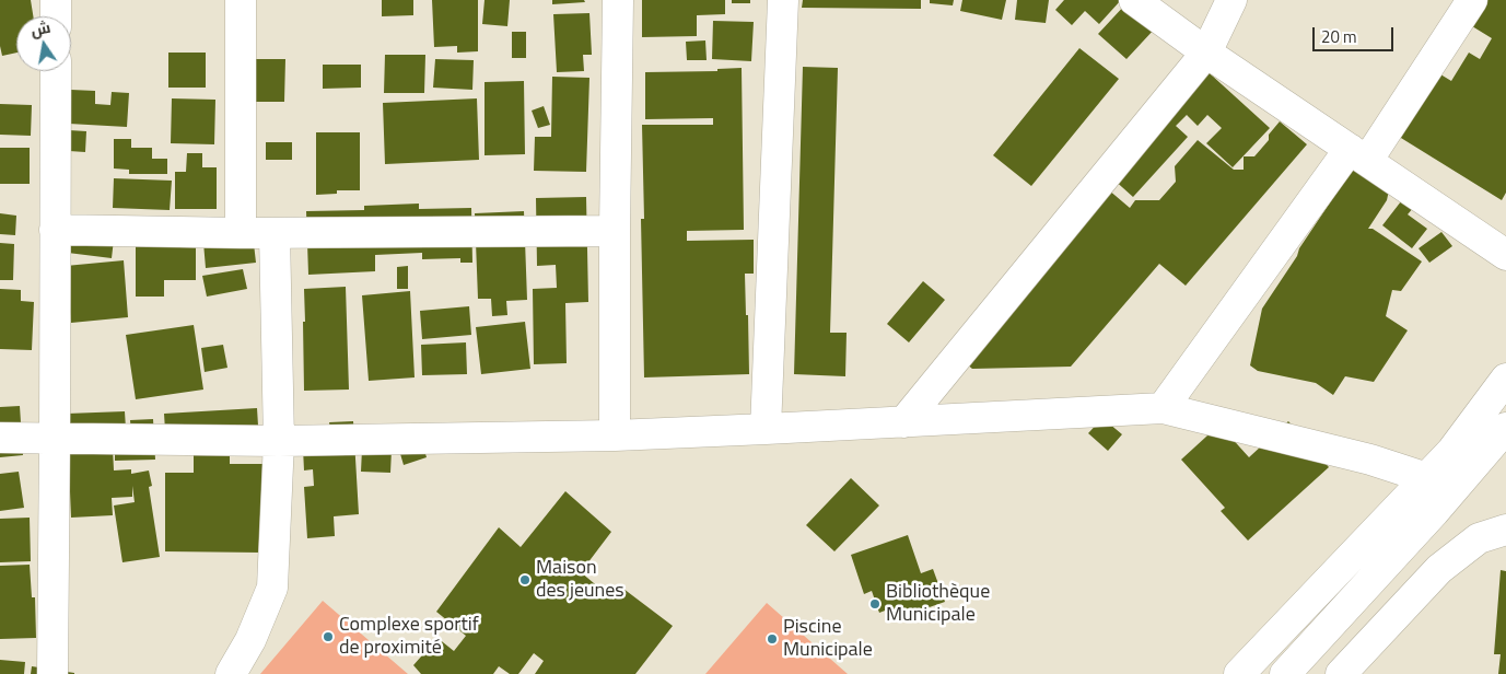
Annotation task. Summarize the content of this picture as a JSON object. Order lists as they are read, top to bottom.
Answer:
{
  "places": [
    "Maison des jeunes",
    "Bibliothèque Municipale",
    "Complexe sportif de proximité",
    "Piscine Municipale"
  ],
  "scale_bar": "20 m",
  "north": "top"
}
